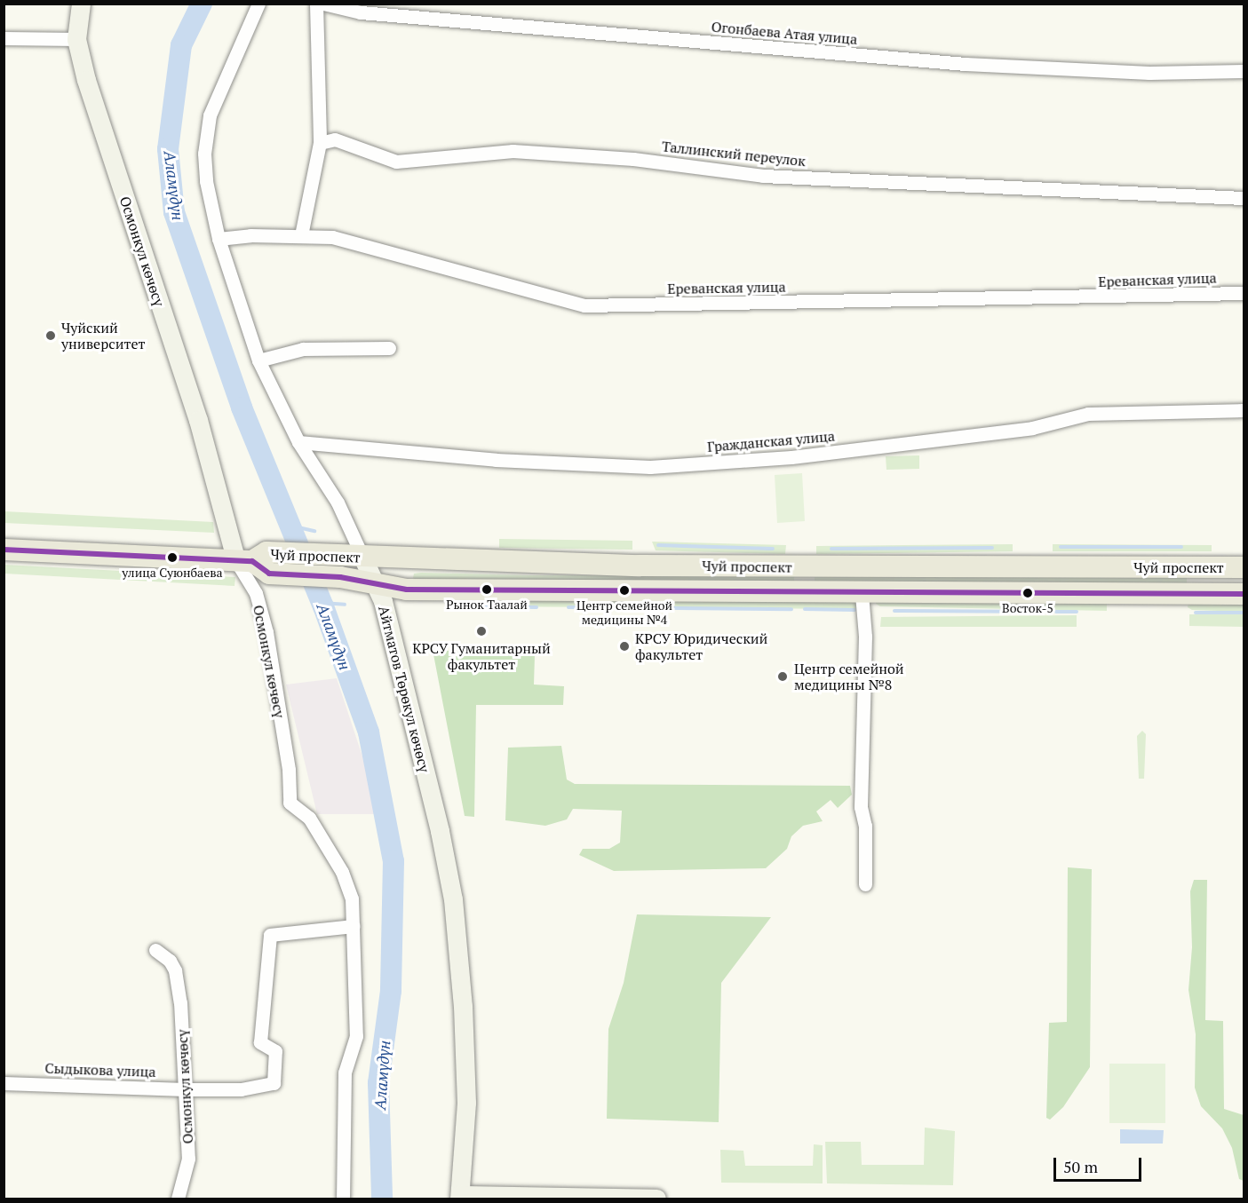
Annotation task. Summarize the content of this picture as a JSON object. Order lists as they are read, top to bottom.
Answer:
{
  "streets": {
    "main road": ["Чуй проспект"],
    "street": [
      "Огонбаева Атая улица",
      "Таллинский переулок",
      "Осмонкул көчөсү",
      "Ереванская улица",
      "Гражданская улица",
      "Айтматов Төрөкул көчөсү",
      "Сыдыкова улица"
    ]
  },
  "crossings": [
    ["Осмонкул көчөсү", "Чуй проспект"],
    ["Осмонкул көчөсү", "Сыдыкова улица"],
    ["Ереванская улица", "Айтматов Төрөкул көчөсү"],
    ["Гражданская улица", "Айтматов Төрөкул көчөсү"],
    ["Чуй проспект", "Айтматов Төрөкул көчөсү"]
  ],
  "water": ["Аламүдүн"],
  "places": [
    "Чуйский университет",
    "улица Суюнбаева",
    "Рынок Таалай",
    "Центр семейной медицины №4",
    "Восток-5",
    "КРСУ Гуманитарный факультет",
    "КРСУ Юридический факультет",
    "Центр семейной медицины №8"
  ],
  "scale_bar": "50 m"
}
